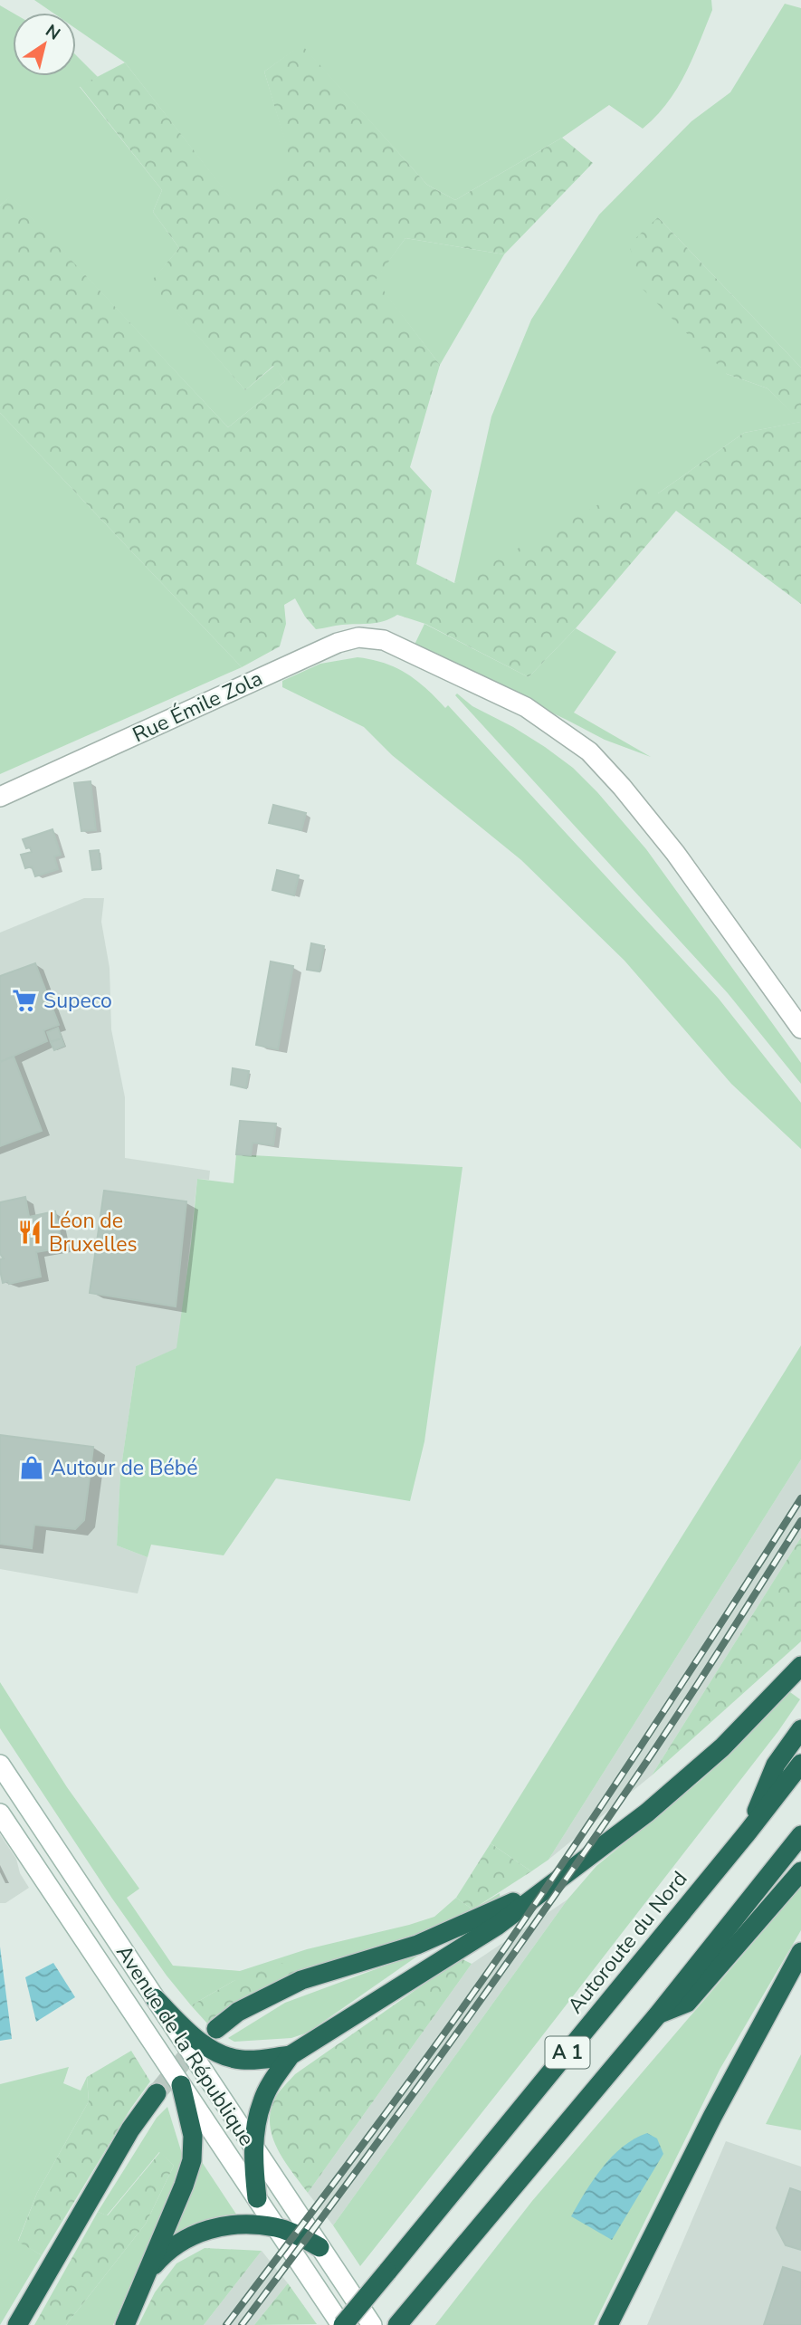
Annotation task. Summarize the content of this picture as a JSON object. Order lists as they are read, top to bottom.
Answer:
{
  "streets": {
    "highway": ["Autoroute du Nord", "A 1"],
    "main road": ["Rue Émile Zola", "Avenue de la République"]
  },
  "crossings": [
    ["Autoroute du Nord", "Avenue de la République"]
  ],
  "places": {
    "supermarket": ["Supeco"],
    "restaurant": ["Léon de Bruxelles"],
    "shop": ["Autour de Bébé"]
  },
  "north": "top right"
}
